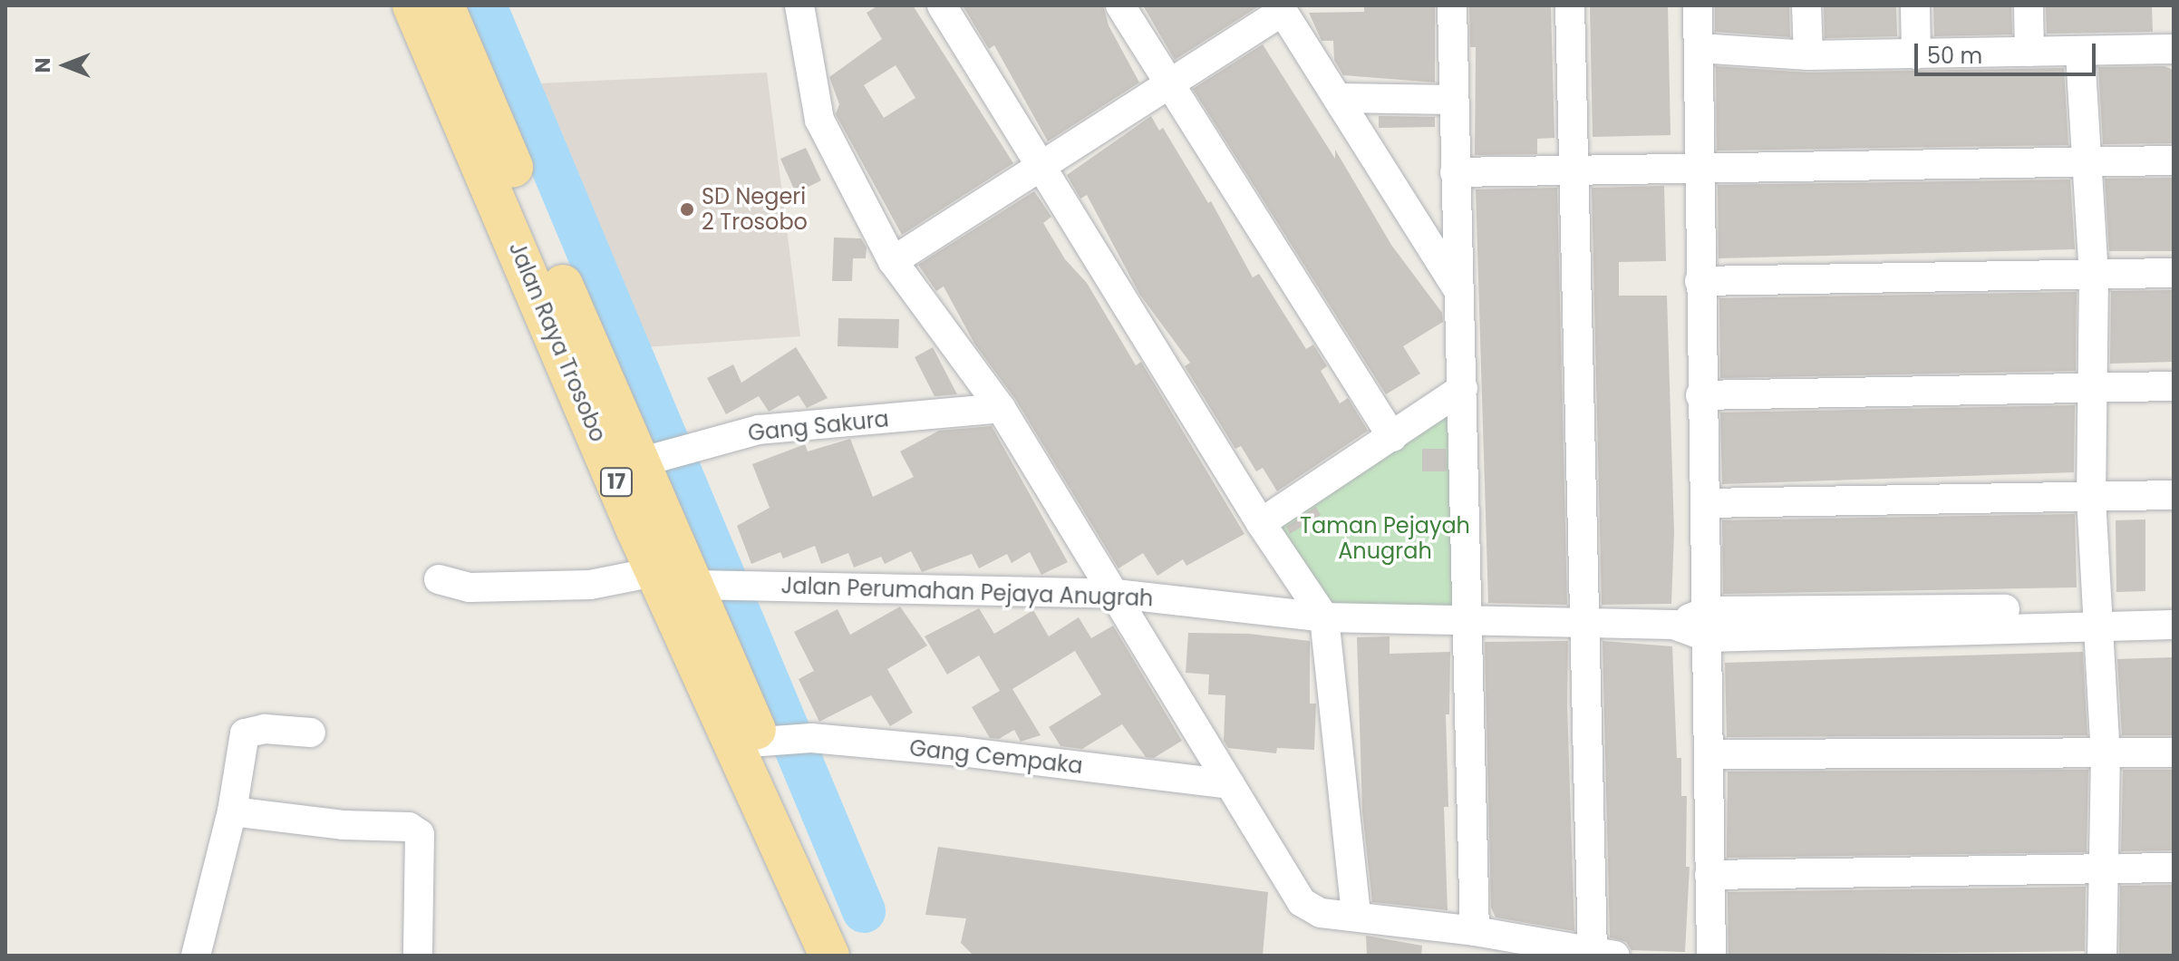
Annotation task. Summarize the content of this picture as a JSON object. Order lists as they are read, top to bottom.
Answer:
{
  "streets": {
    "highway": ["Jalan Raya Trosobo", "17"],
    "street": ["Gang Sakura", "Jalan Perumahan Pejaya Anugrah", "Gang Cempaka"]
  },
  "crossings": [
    ["Jalan Raya Trosobo", "Gang Sakura"],
    ["Jalan Raya Trosobo", "Jalan Perumahan Pejaya Anugrah"],
    ["Jalan Raya Trosobo", "Gang Cempaka"]
  ],
  "parks": ["Taman Pejayah Anugrah"],
  "places": ["SD Negeri 2 Trosobo"],
  "scale_bar": "50 m",
  "north": "left"
}
